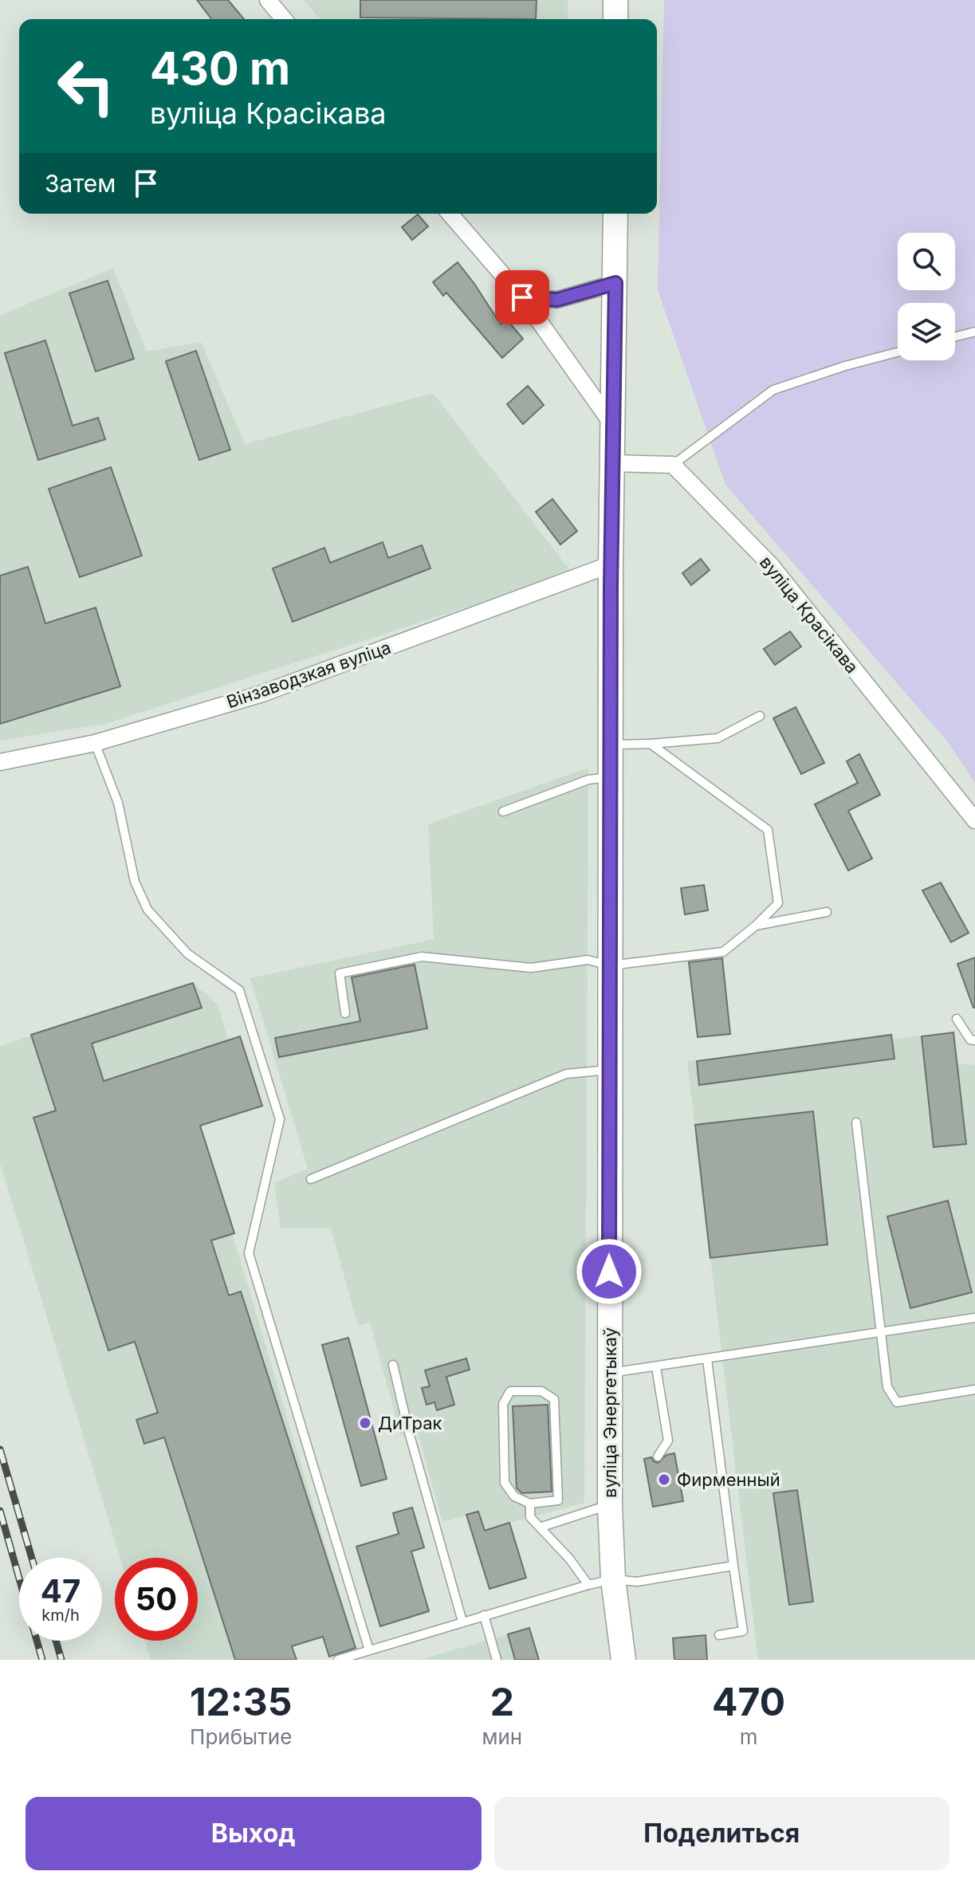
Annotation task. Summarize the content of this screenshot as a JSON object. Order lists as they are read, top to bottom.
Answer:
{
  "streets": {
    "main road": ["вуліца Энергетыкаў"],
    "street": ["вуліца Красікава", "Вінзаводзкая вуліца"]
  },
  "crossings": [
    ["Вінзаводзкая вуліца", "вуліца Энергетыкаў"]
  ],
  "places": ["ДиТрак", "Фирменный"],
  "page": {
    "turn": ["430 m", "вуліца Красікава"],
    "then": "Затем",
    "speed": "47 km/h",
    "limit": "50",
    "eta": [
      "12:35",
      "Прибытие",
      "2",
      "мин",
      "470",
      "m"
    ],
    "buttons": ["Выход", "Поделиться"]
  }
}
